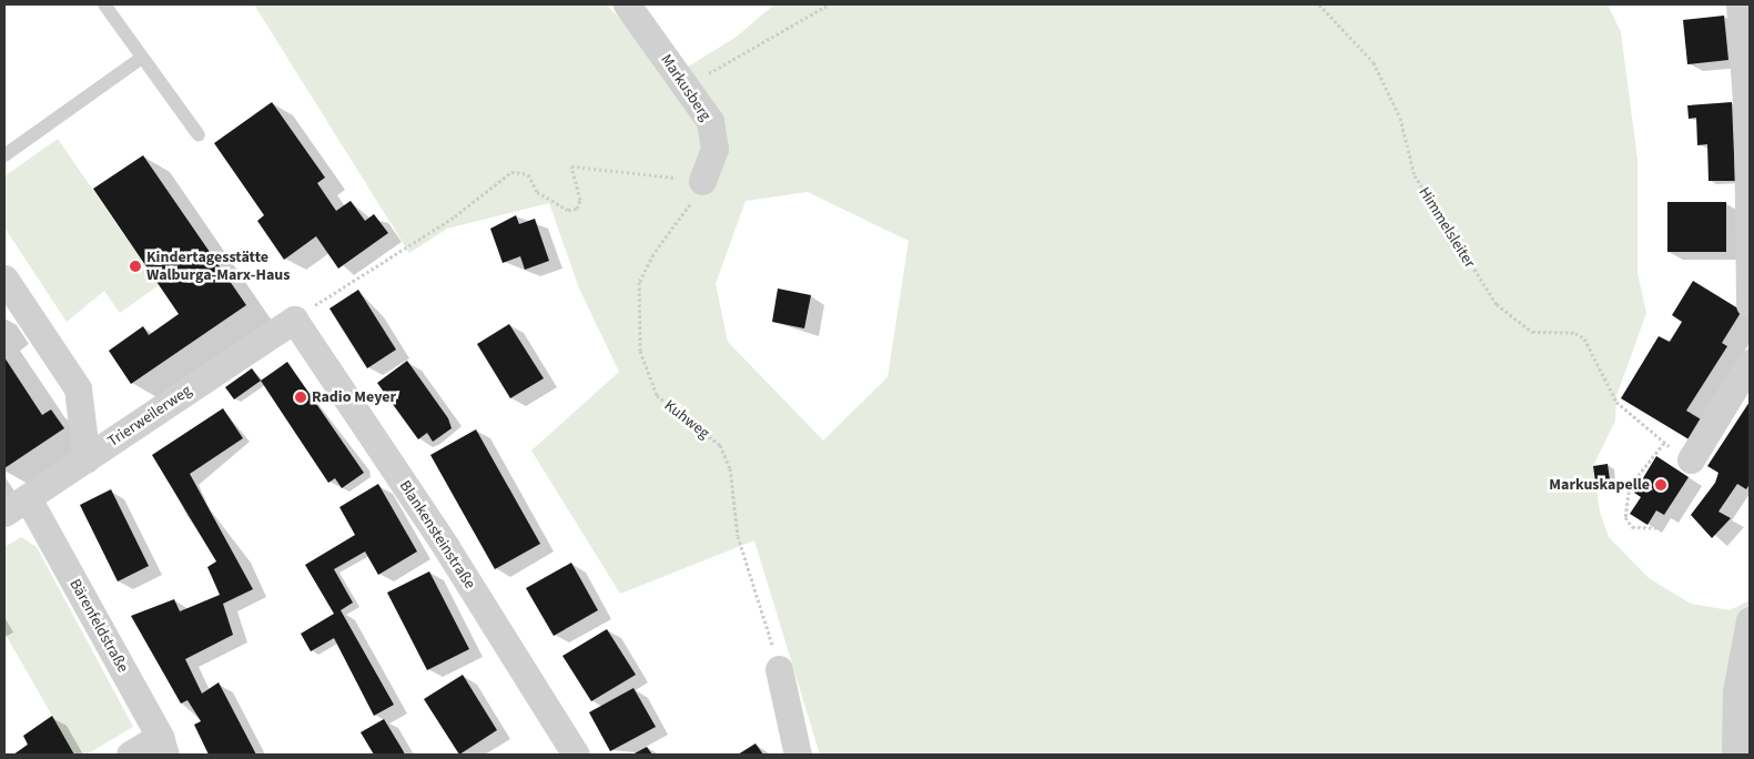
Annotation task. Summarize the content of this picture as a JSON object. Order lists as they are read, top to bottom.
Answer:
{
  "streets": {
    "street": [
      "Markusberg",
      "Trierweilerweg",
      "Blankensteinstraße",
      "Bärenfeldstraße"
    ],
    "path": ["Himmelsleiter", "Kuhweg"]
  },
  "crossings": [
    ["Markusberg", "Kuhweg"],
    ["Trierweilerweg", "Blankensteinstraße"],
    ["Trierweilerweg", "Bärenfeldstraße"]
  ],
  "places": ["Kindertagesstätte Walburga-Marx-Haus", "Radio Meyer", "Markuskapelle"]
}
